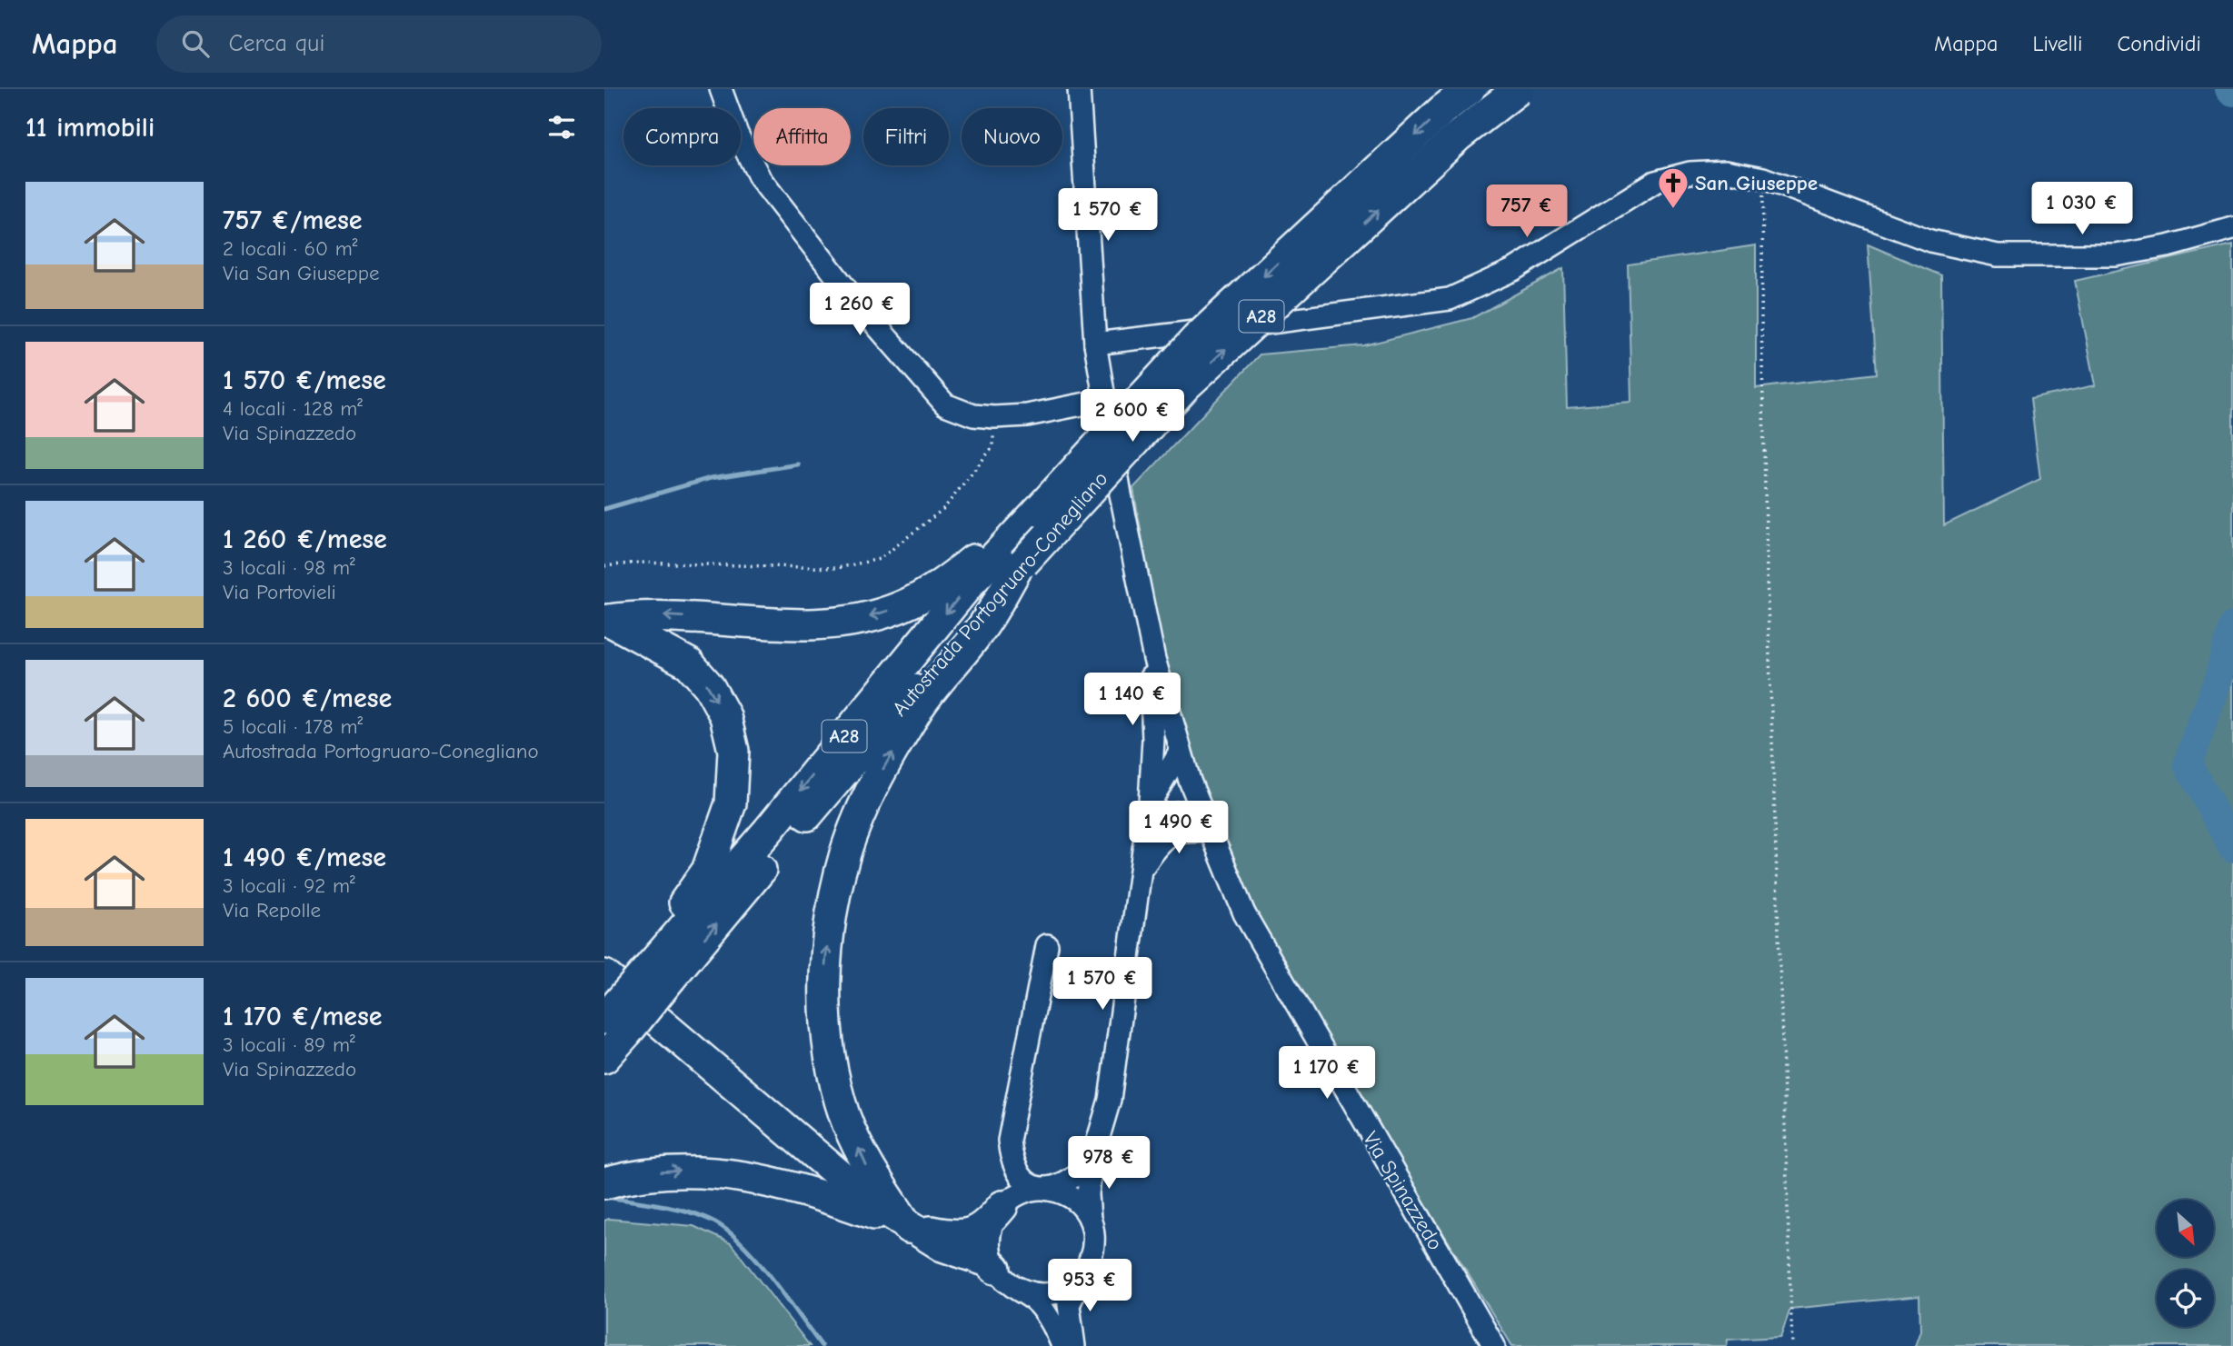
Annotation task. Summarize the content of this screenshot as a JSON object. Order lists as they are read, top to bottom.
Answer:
{
  "streets": {
    "highway": ["A28", "Autostrada Portogruaro-Conegliano"],
    "street": ["Via Spinazzedo"]
  },
  "crossings": [
    ["A28", "Autostrada Portogruaro-Conegliano"]
  ],
  "places": {
    "church": ["San Giuseppe"]
  },
  "north": "bottom right",
  "page": {
    "header": "Mappa",
    "search": "Cerca qui",
    "nav": ["Mappa", "Livelli", "Condividi"],
    "heading": "11 immobili",
    "chip": [
      "Compra",
      "Affitta",
      "Filtri",
      "Nuovo"
    ],
    "list": [
      {
        "name": "757 €/mese",
        "note": "2 locali · 60 m² · Via San Giuseppe"
      },
      {
        "name": "1 570 €/mese",
        "note": "4 locali · 128 m² · Via Spinazzedo"
      },
      {
        "name": "1 260 €/mese",
        "note": "3 locali · 98 m² · Via Portovieli"
      },
      {
        "name": "2 600 €/mese",
        "note": "5 locali · 178 m² · Autostrada Portogruaro-Conegliano"
      },
      {
        "name": "1 490 €/mese",
        "note": "3 locali · 92 m² · Via Repolle"
      },
      {
        "name": "1 170 €/mese",
        "note": "3 locali · 89 m² · Via Spinazzedo"
      }
    ],
    "price": [
      "1 030 €",
      "757 €",
      "1 570 €",
      "1 260 €",
      "2 600 €",
      "1 140 €",
      "1 490 €",
      "1 570 €",
      "1 170 €",
      "978 €",
      "953 €"
    ]
  }
}
